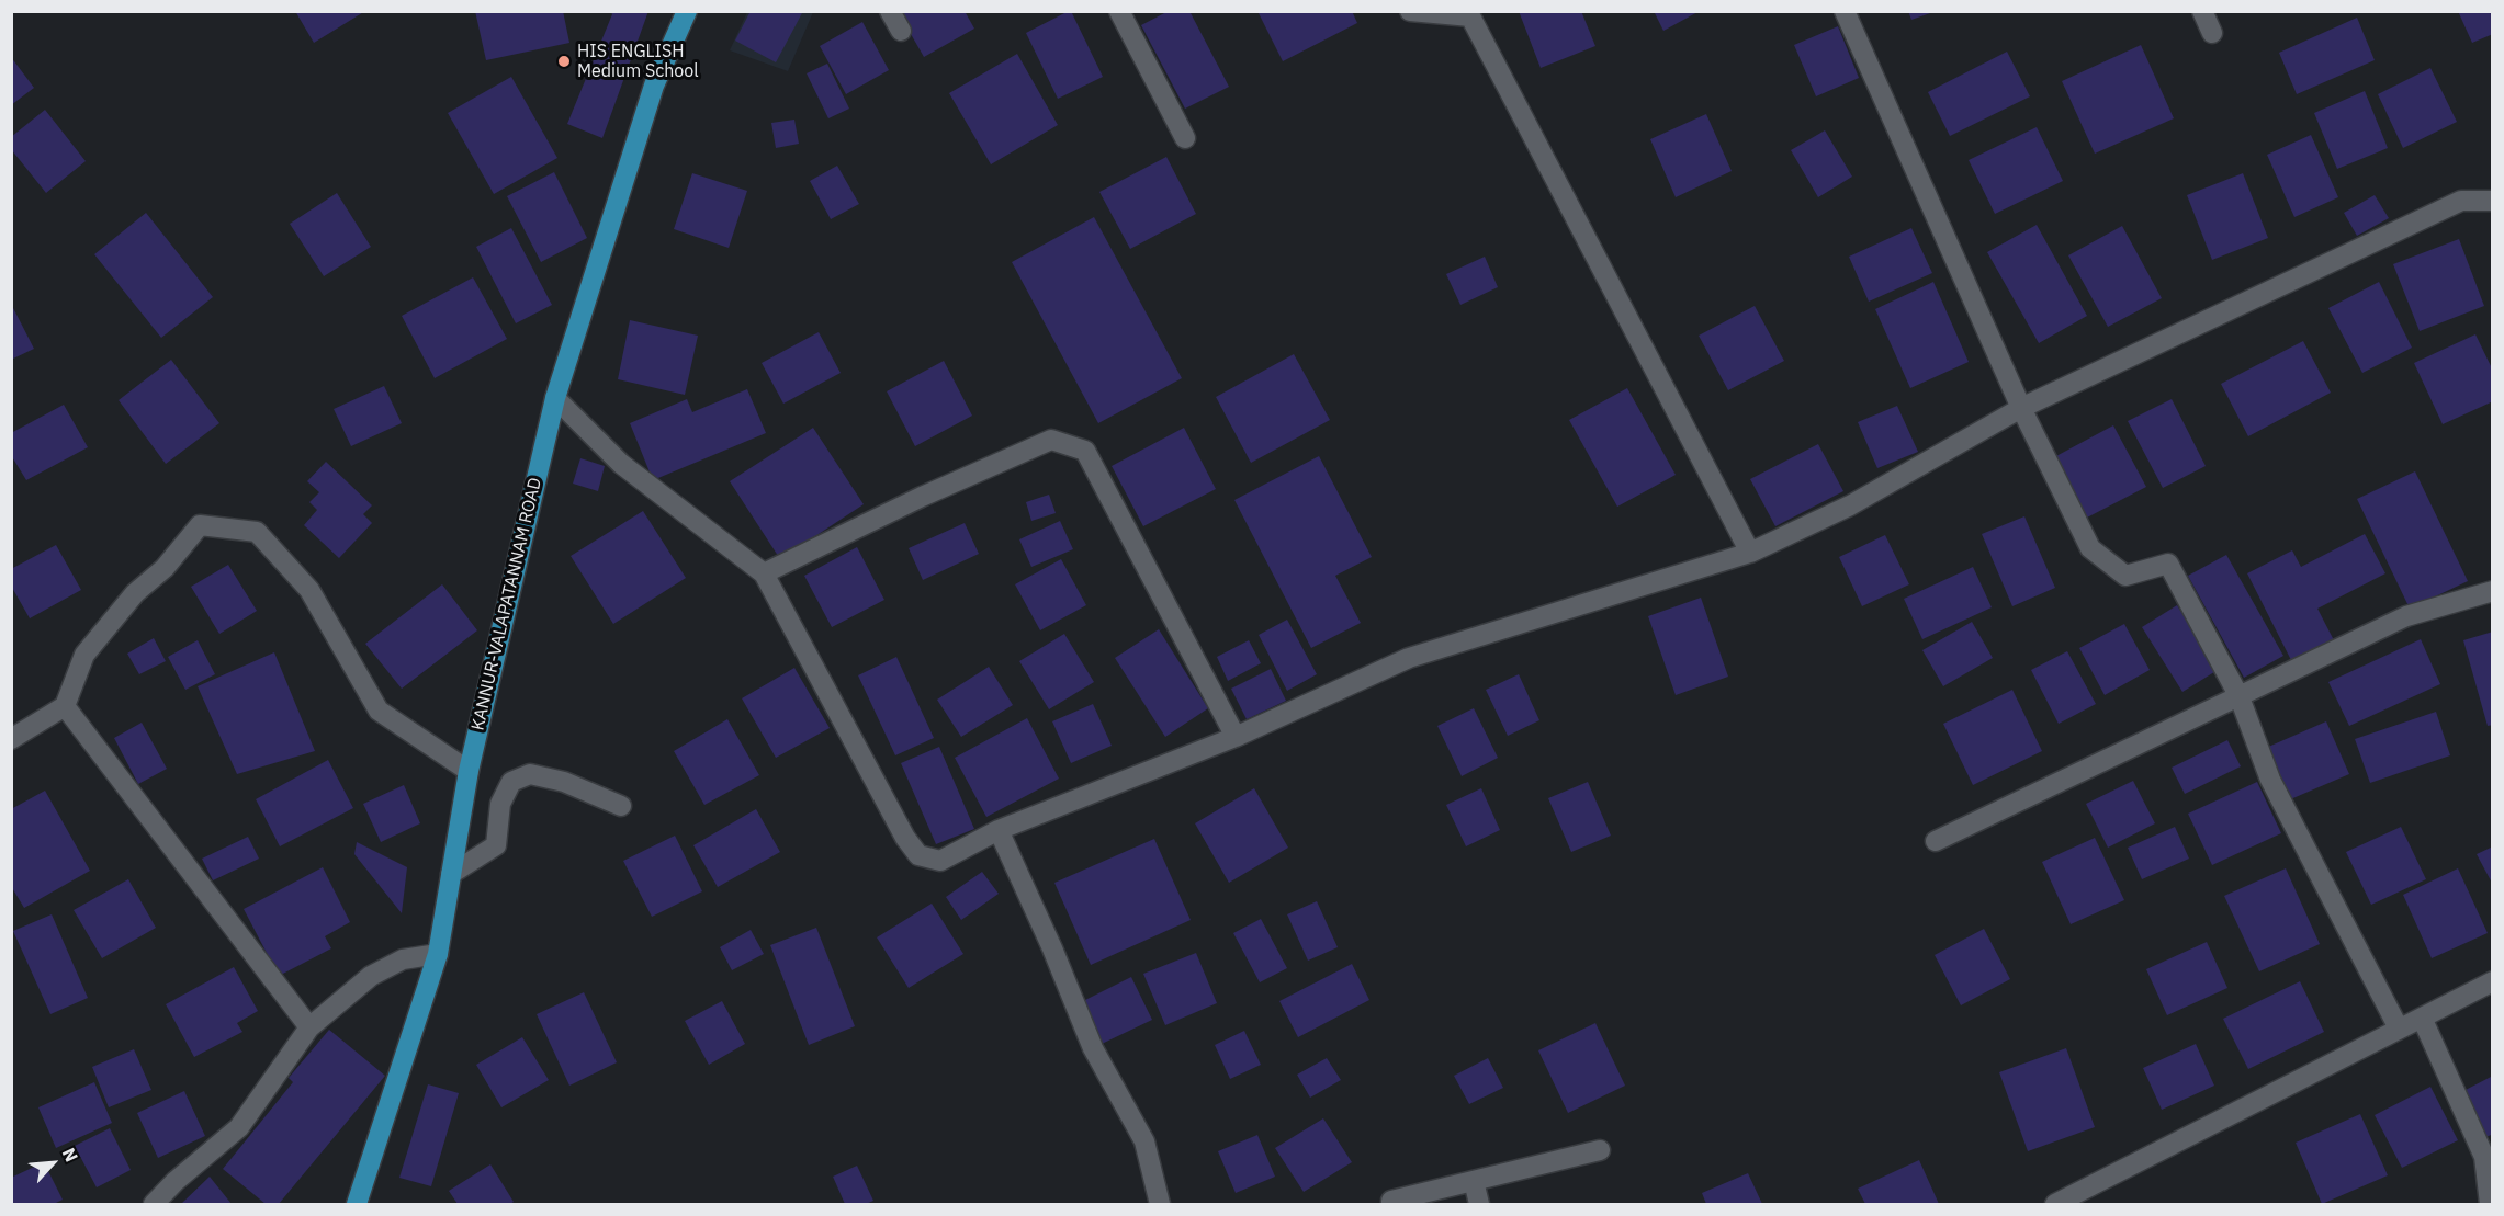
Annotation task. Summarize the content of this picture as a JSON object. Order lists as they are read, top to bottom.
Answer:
{
  "streets": {
    "main road": ["KANNUR-VALAPATANNAM ROAD"]
  },
  "places": ["HIS ENGLISH Medium School"],
  "north": "top right"
}
